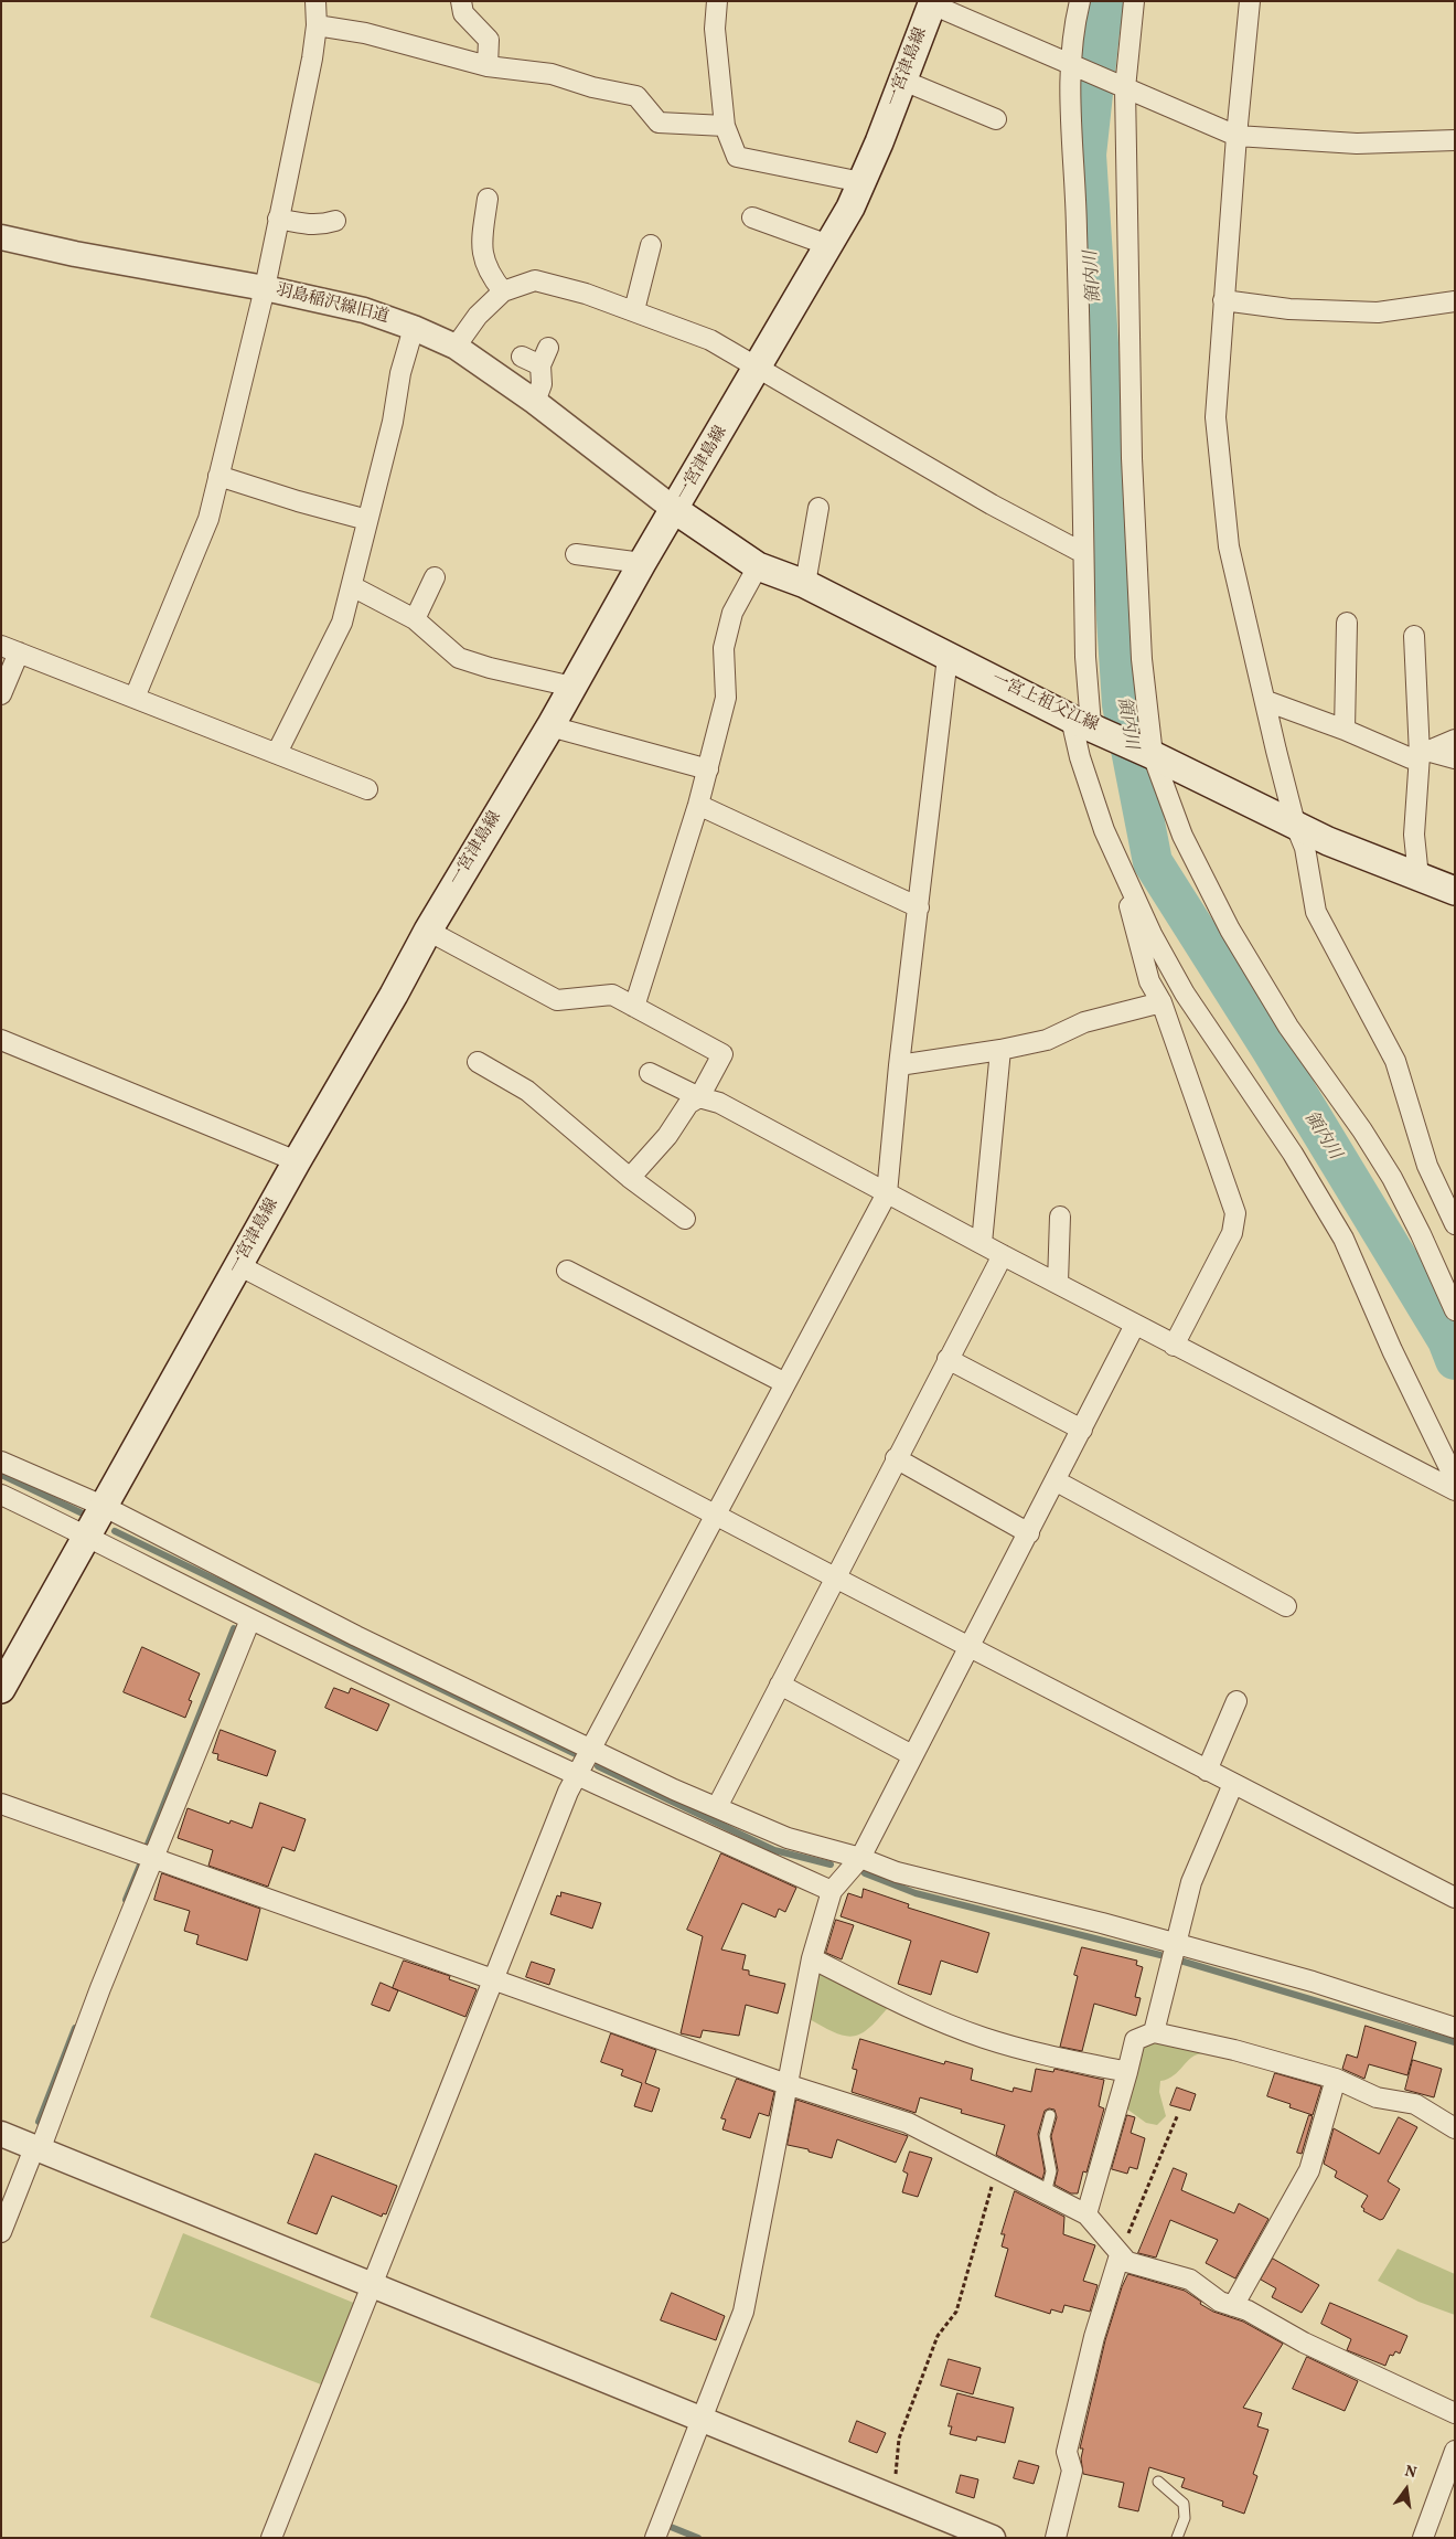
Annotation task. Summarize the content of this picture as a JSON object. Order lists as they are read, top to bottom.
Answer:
{
  "streets": {
    "main road": ["一宮津島線", "一宮上祖父江線"],
    "street": ["羽島稲沢線旧道"]
  },
  "crossings": [
    ["一宮津島線", "羽島稲沢線旧道"],
    ["一宮津島線", "一宮上祖父江線"],
    ["羽島稲沢線旧道", "一宮上祖父江線"]
  ],
  "water": ["領内川"],
  "north": "top"
}
